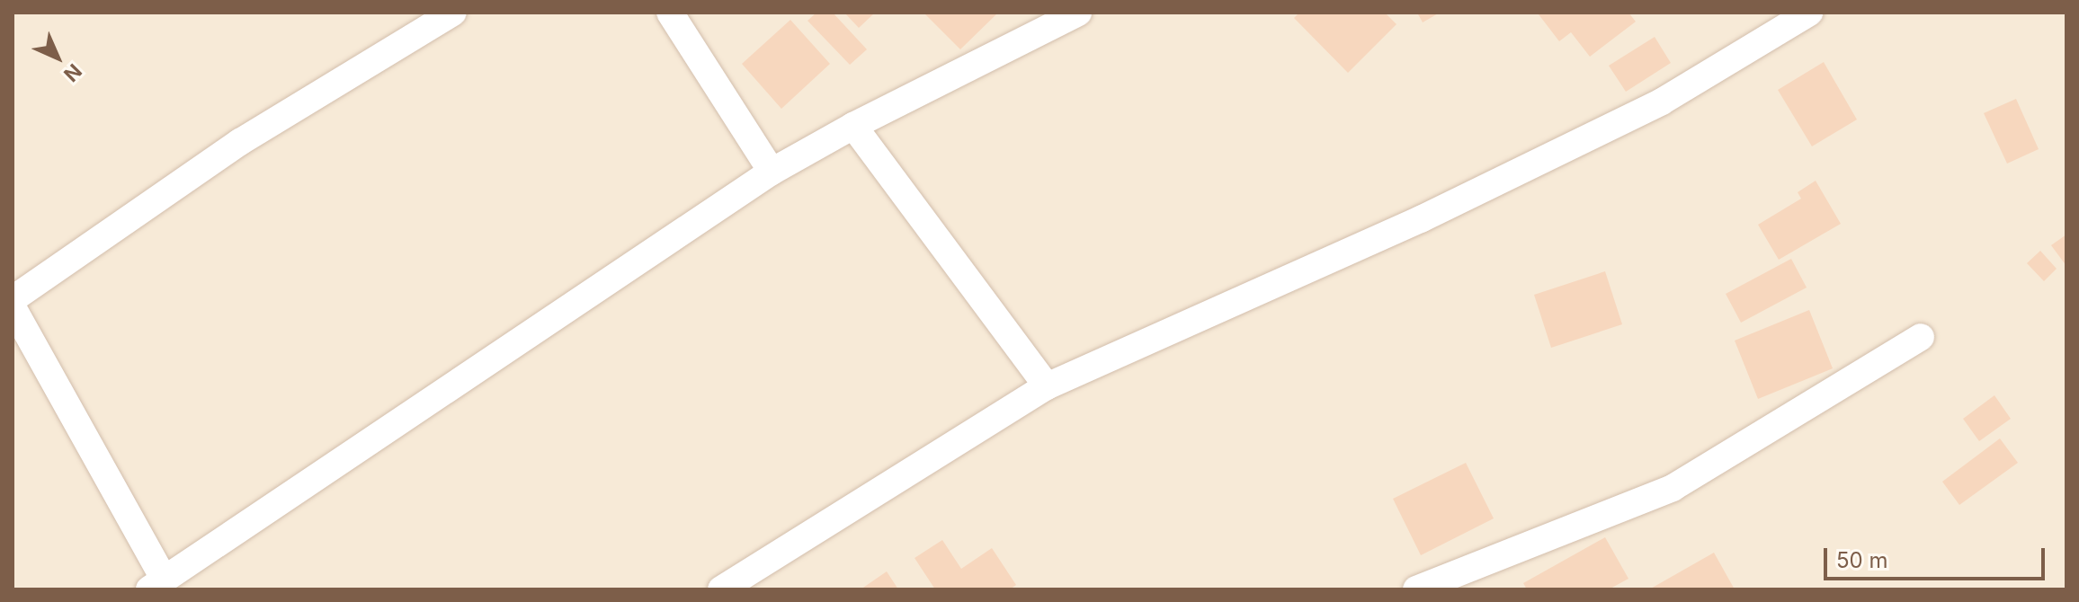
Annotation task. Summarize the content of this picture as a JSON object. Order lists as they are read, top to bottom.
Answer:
{
  "scale_bar": "50 m",
  "north": "bottom right"
}
